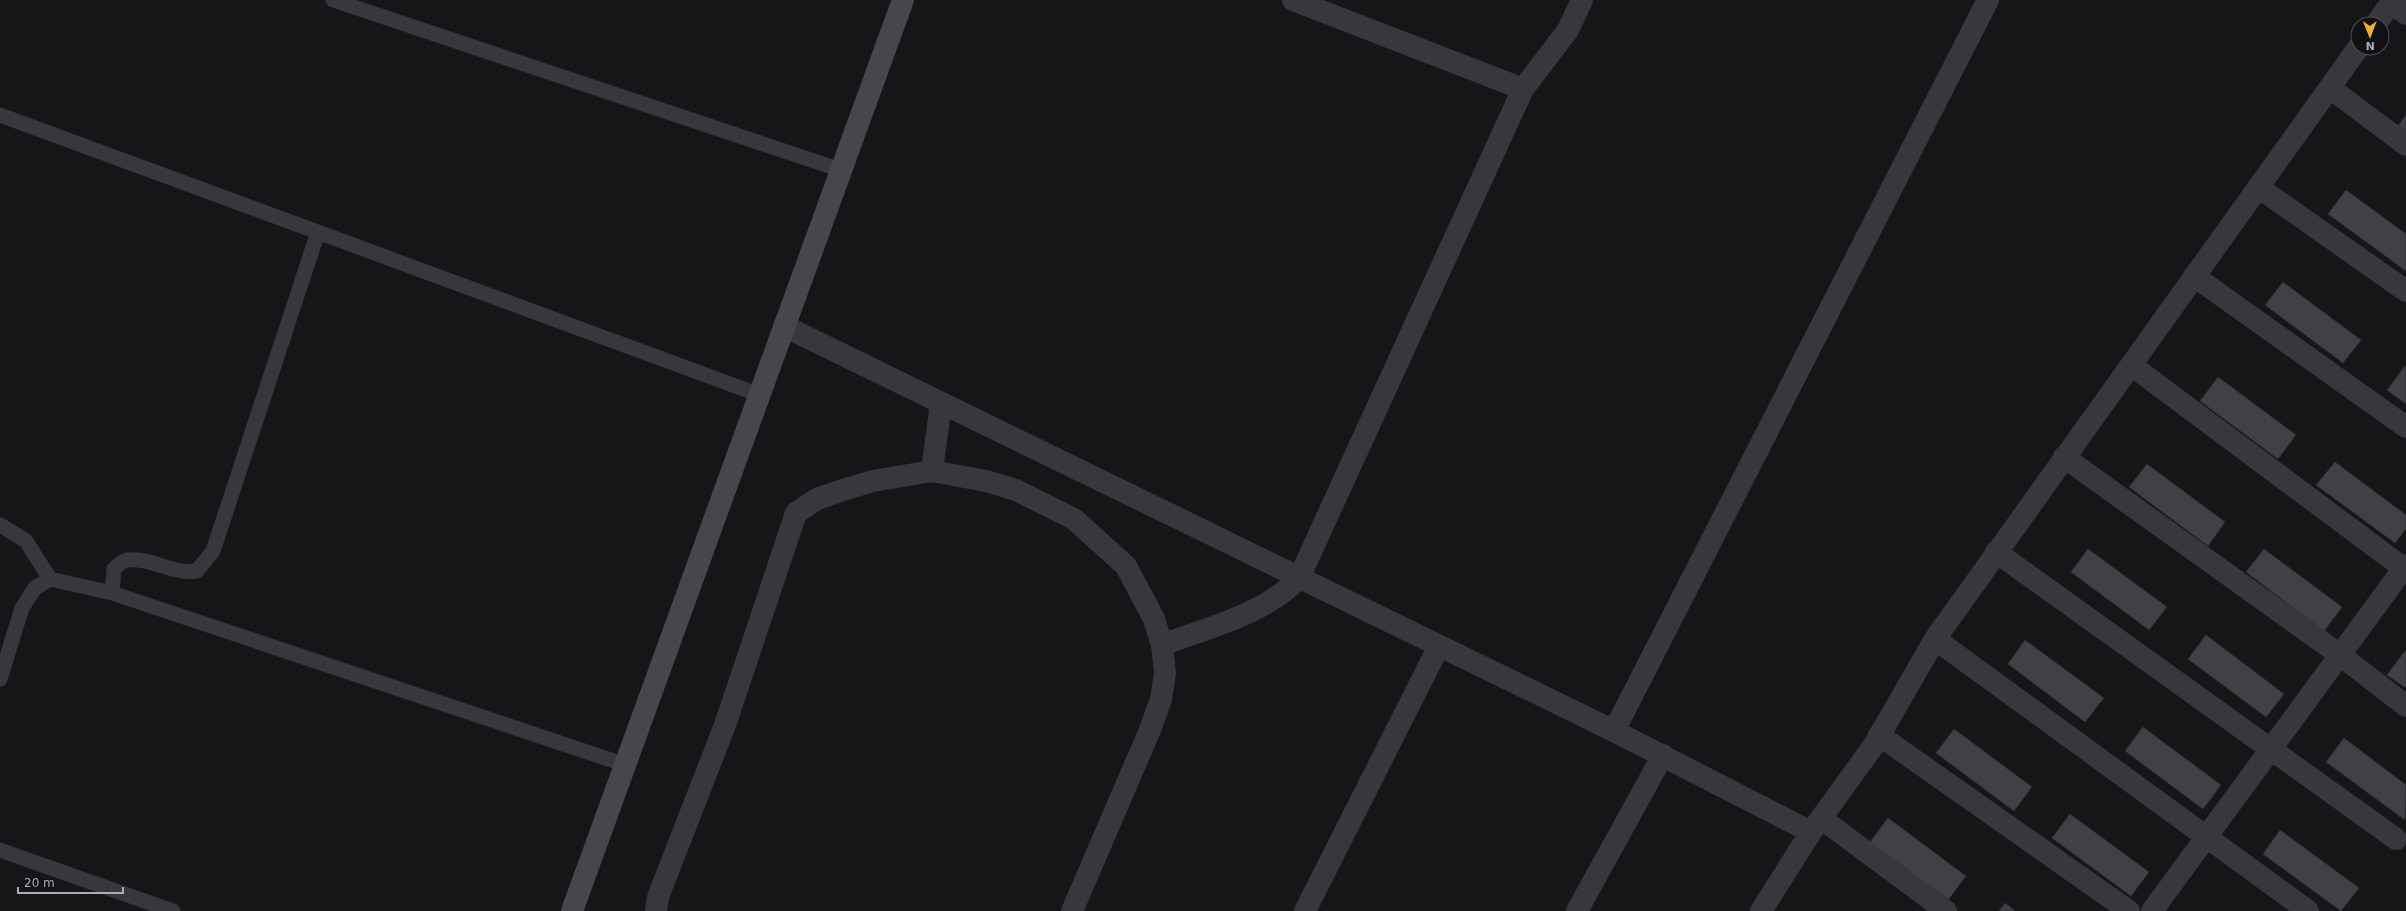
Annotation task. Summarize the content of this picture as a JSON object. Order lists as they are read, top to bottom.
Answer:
{
  "scale_bar": "20 m",
  "north": "bottom"
}
